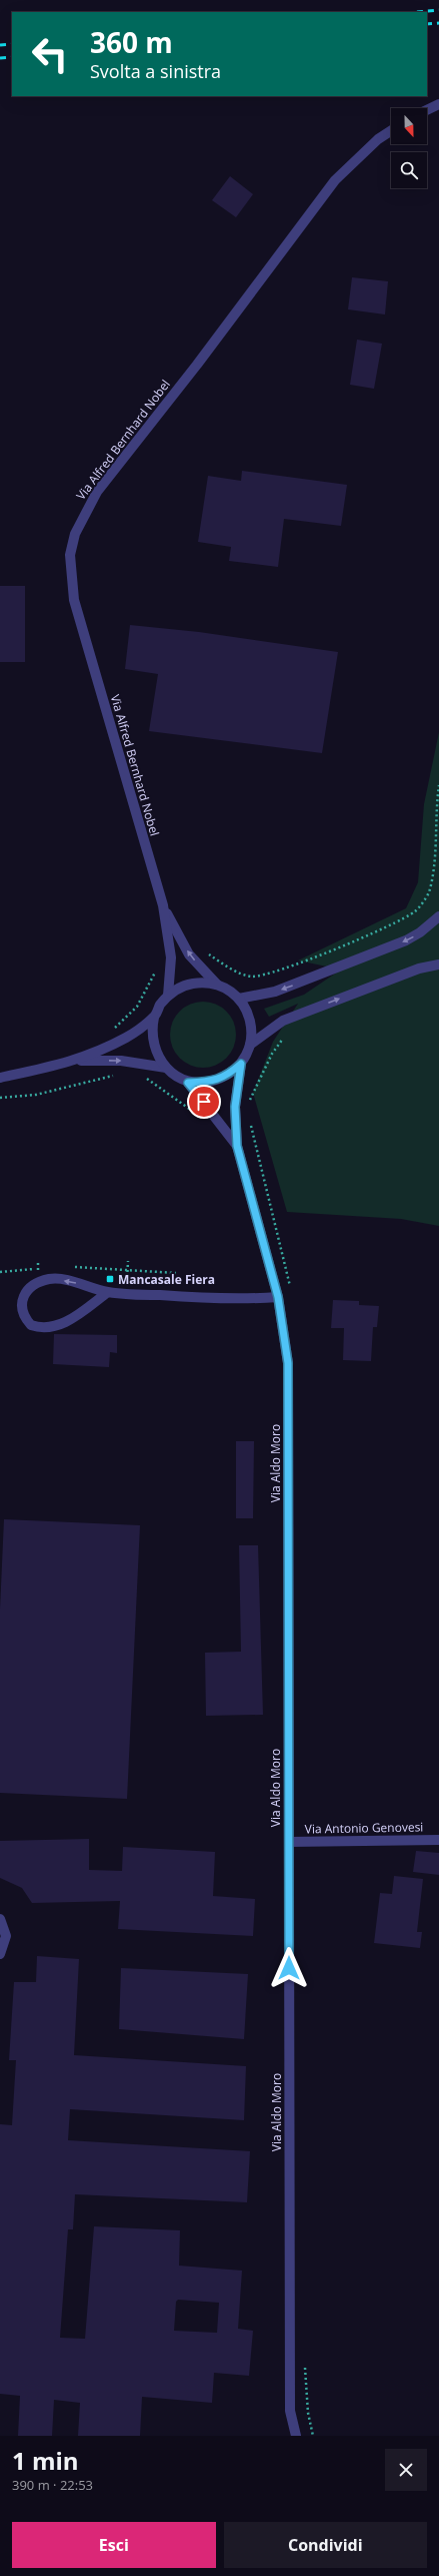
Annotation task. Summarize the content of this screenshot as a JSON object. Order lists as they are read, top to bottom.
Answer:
{
  "streets": {
    "street": ["Via Alfred Bernhard Nobel", "Via Aldo Moro", "Via Antonio Genovesi"]
  },
  "crossings": [
    ["Via Alfred Bernhard Nobel", "Via Aldo Moro"],
    ["Via Aldo Moro", "Via Antonio Genovesi"]
  ],
  "places": {
    "transit": ["Mancasale Fiera"]
  },
  "north": "bottom",
  "page": {
    "turn": ["360 m", "Svolta a sinistra"],
    "heading": ["1 min", "390 m · 22:53"],
    "buttons": ["Esci", "Condividi"]
  }
}
